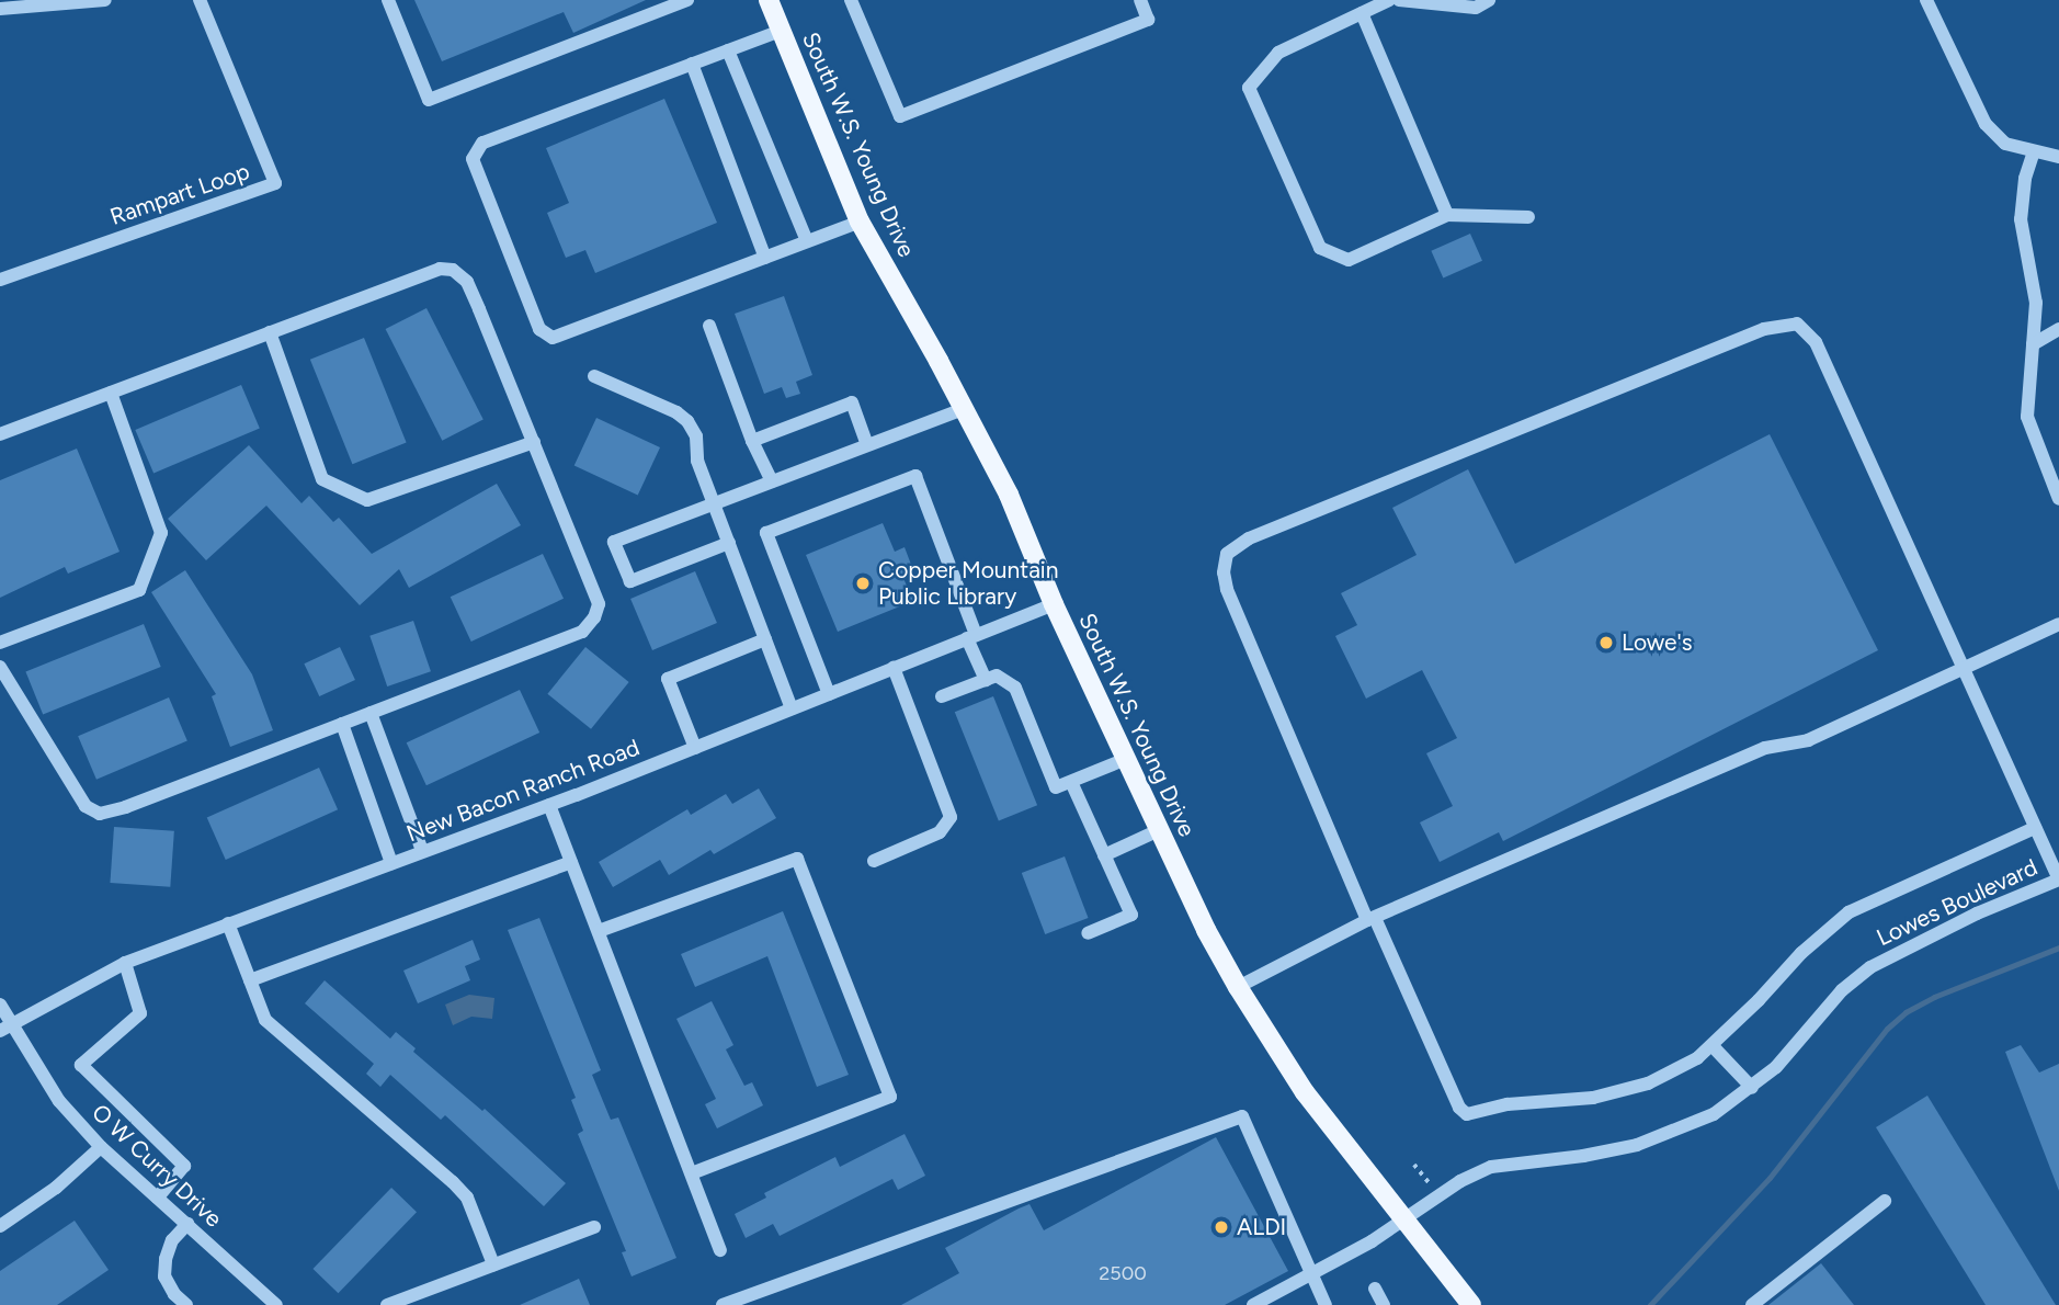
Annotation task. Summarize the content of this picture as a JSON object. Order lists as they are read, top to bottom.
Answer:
{
  "streets": {
    "main road": ["South W.S. Young Drive"],
    "street": [
      "Rampart Loop",
      "New Bacon Ranch Road",
      "Lowes Boulevard",
      "O W Curry Drive"
    ]
  },
  "crossings": [
    ["South W.S. Young Drive", "New Bacon Ranch Road"],
    ["South W.S. Young Drive", "Lowes Boulevard"],
    ["New Bacon Ranch Road", "O W Curry Drive"]
  ],
  "places": ["Copper Mountain Public Library", "Lowe's", "ALDI"],
  "house_numbers": ["2500"]
}
